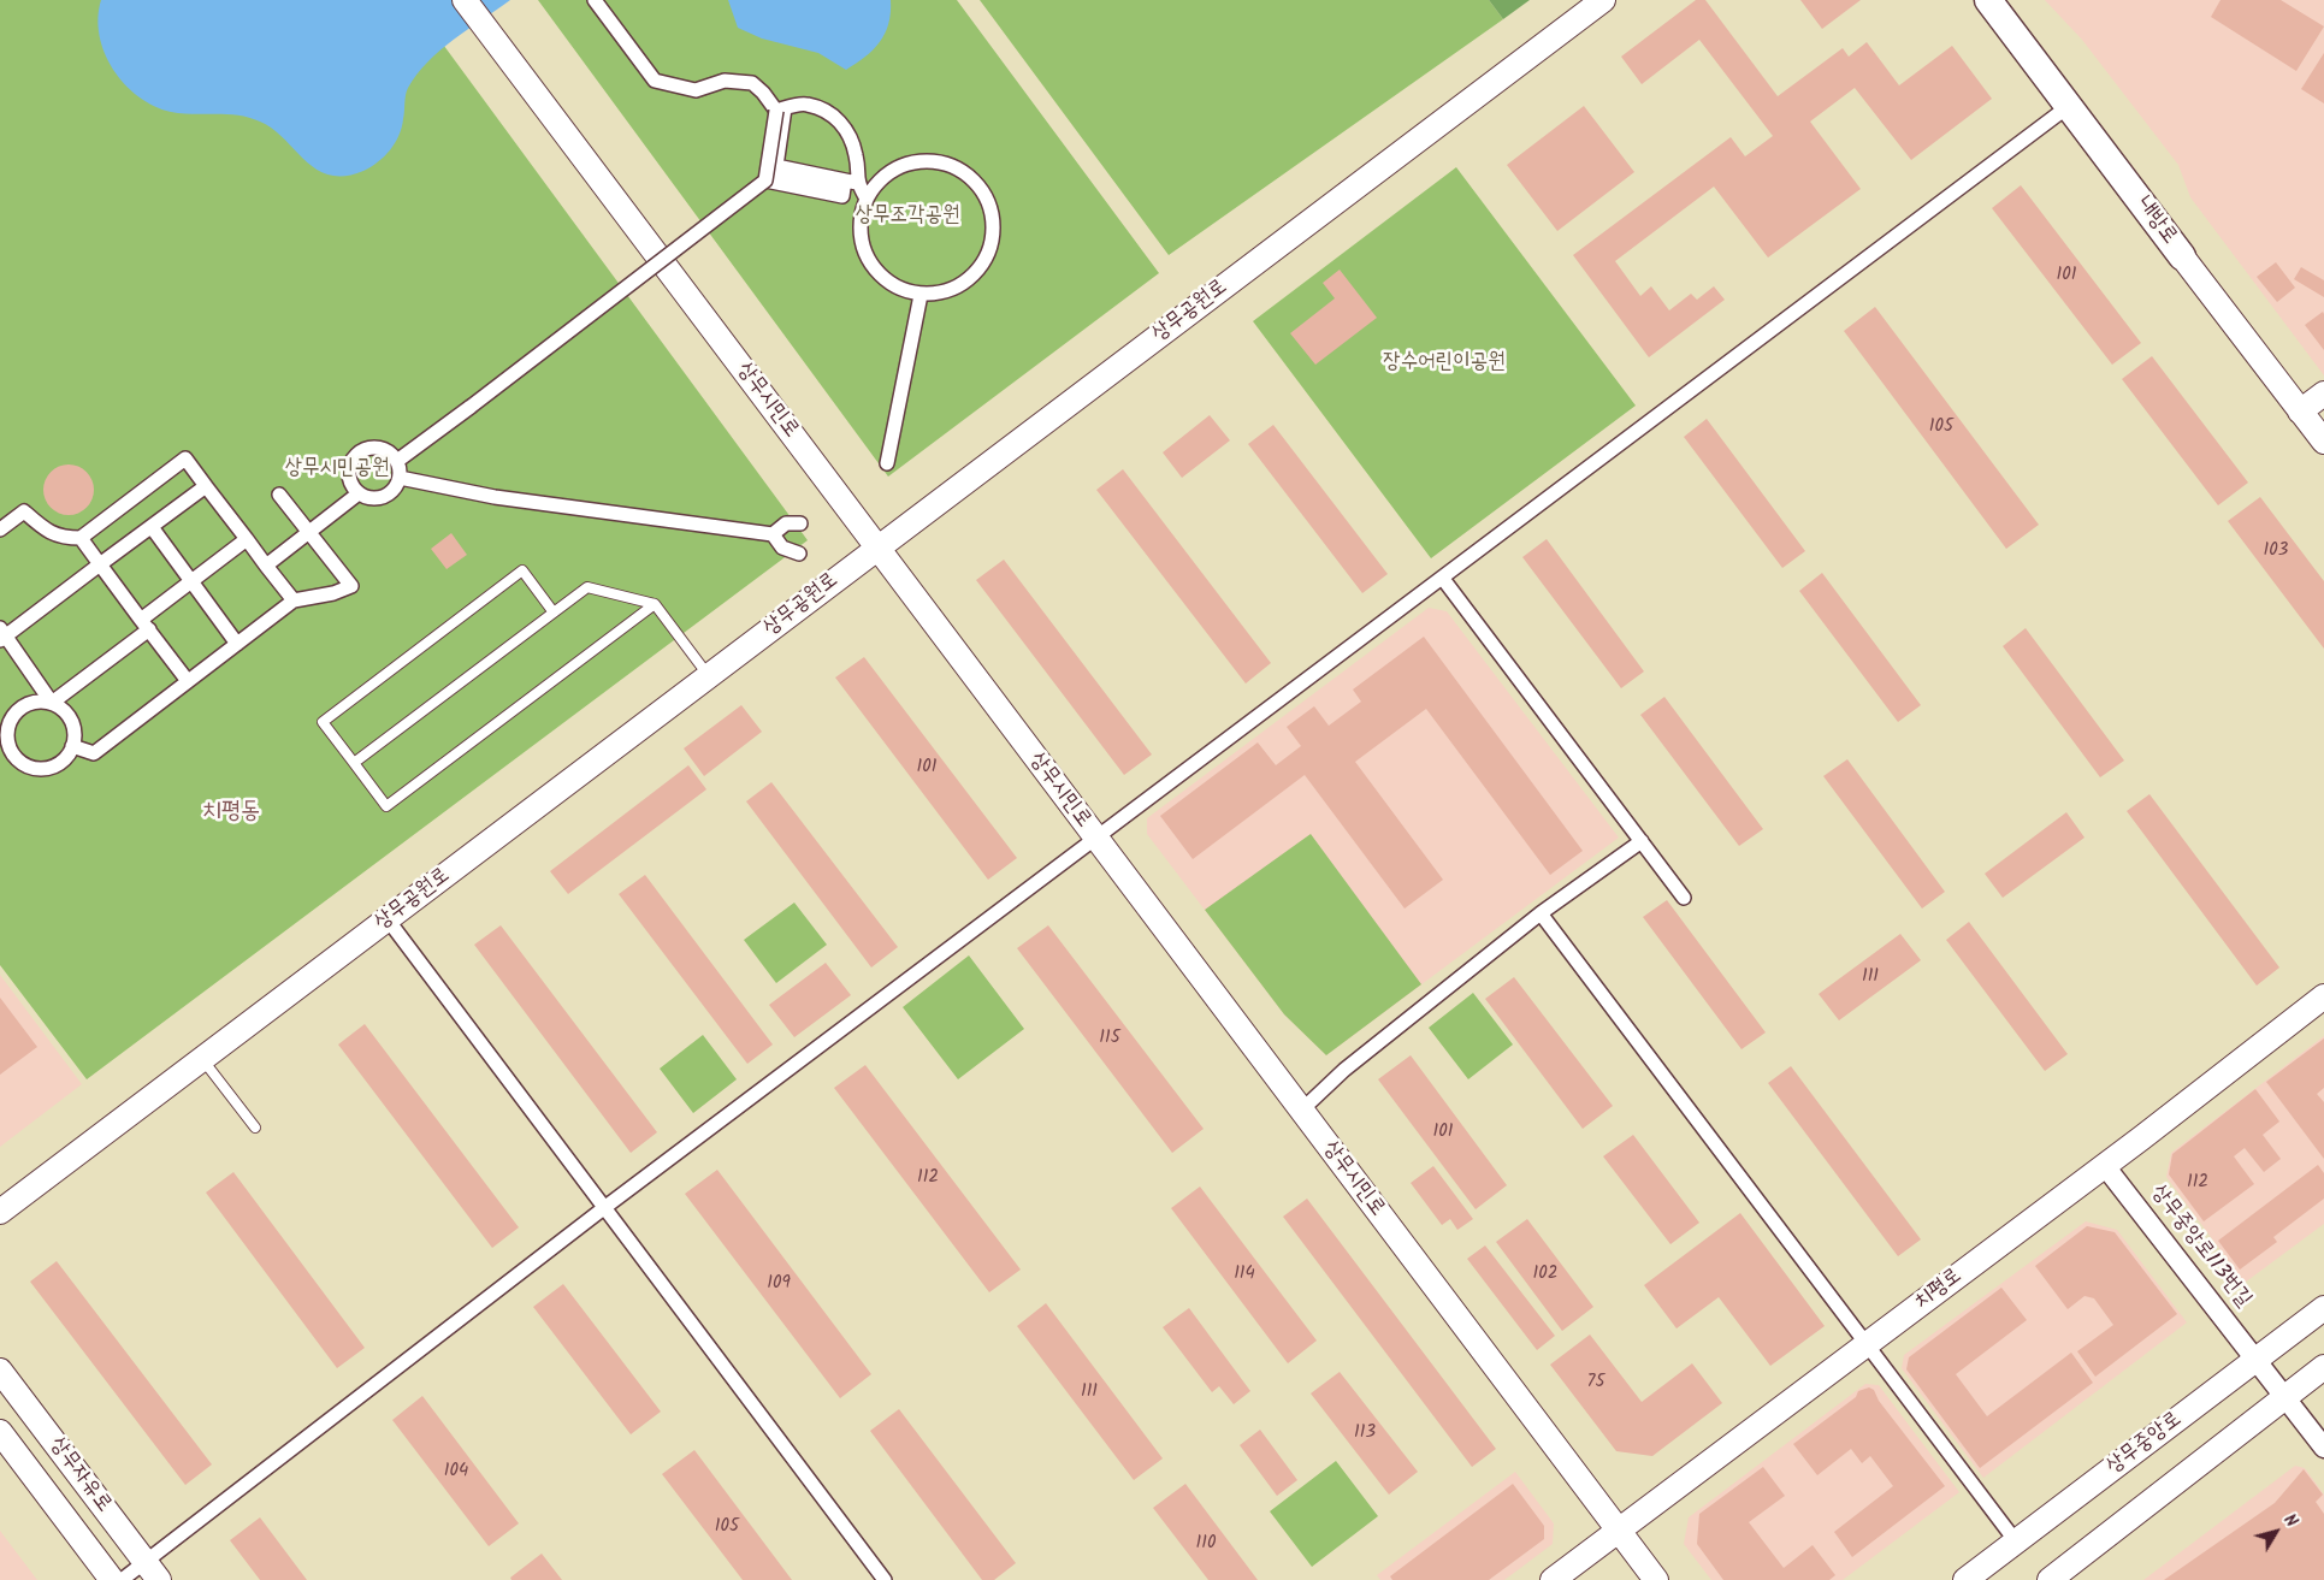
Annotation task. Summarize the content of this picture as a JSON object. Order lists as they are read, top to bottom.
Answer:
{
  "streets": {
    "main road": ["내방로"],
    "street": [
      "상무공원로",
      "상무시민로",
      "상무중앙로113번길",
      "치평로",
      "상무중앙로",
      "상무자유로"
    ]
  },
  "crossings": [
    ["상무공원로", "상무시민로"],
    ["상무시민로", "치평로"],
    ["상무중앙로113번길", "치평로"],
    ["상무중앙로113번길", "상무중앙로"]
  ],
  "districts": ["치평동"],
  "parks": ["상무조각공원", "장수어린이공원", "상무시민공원"],
  "house_numbers": [
    "101",
    "105",
    "103",
    "101",
    "111",
    "115",
    "101",
    "112",
    "112",
    "114",
    "102",
    "109",
    "75",
    "111",
    "113",
    "104",
    "105",
    "110"
  ],
  "north": "top right"
}
